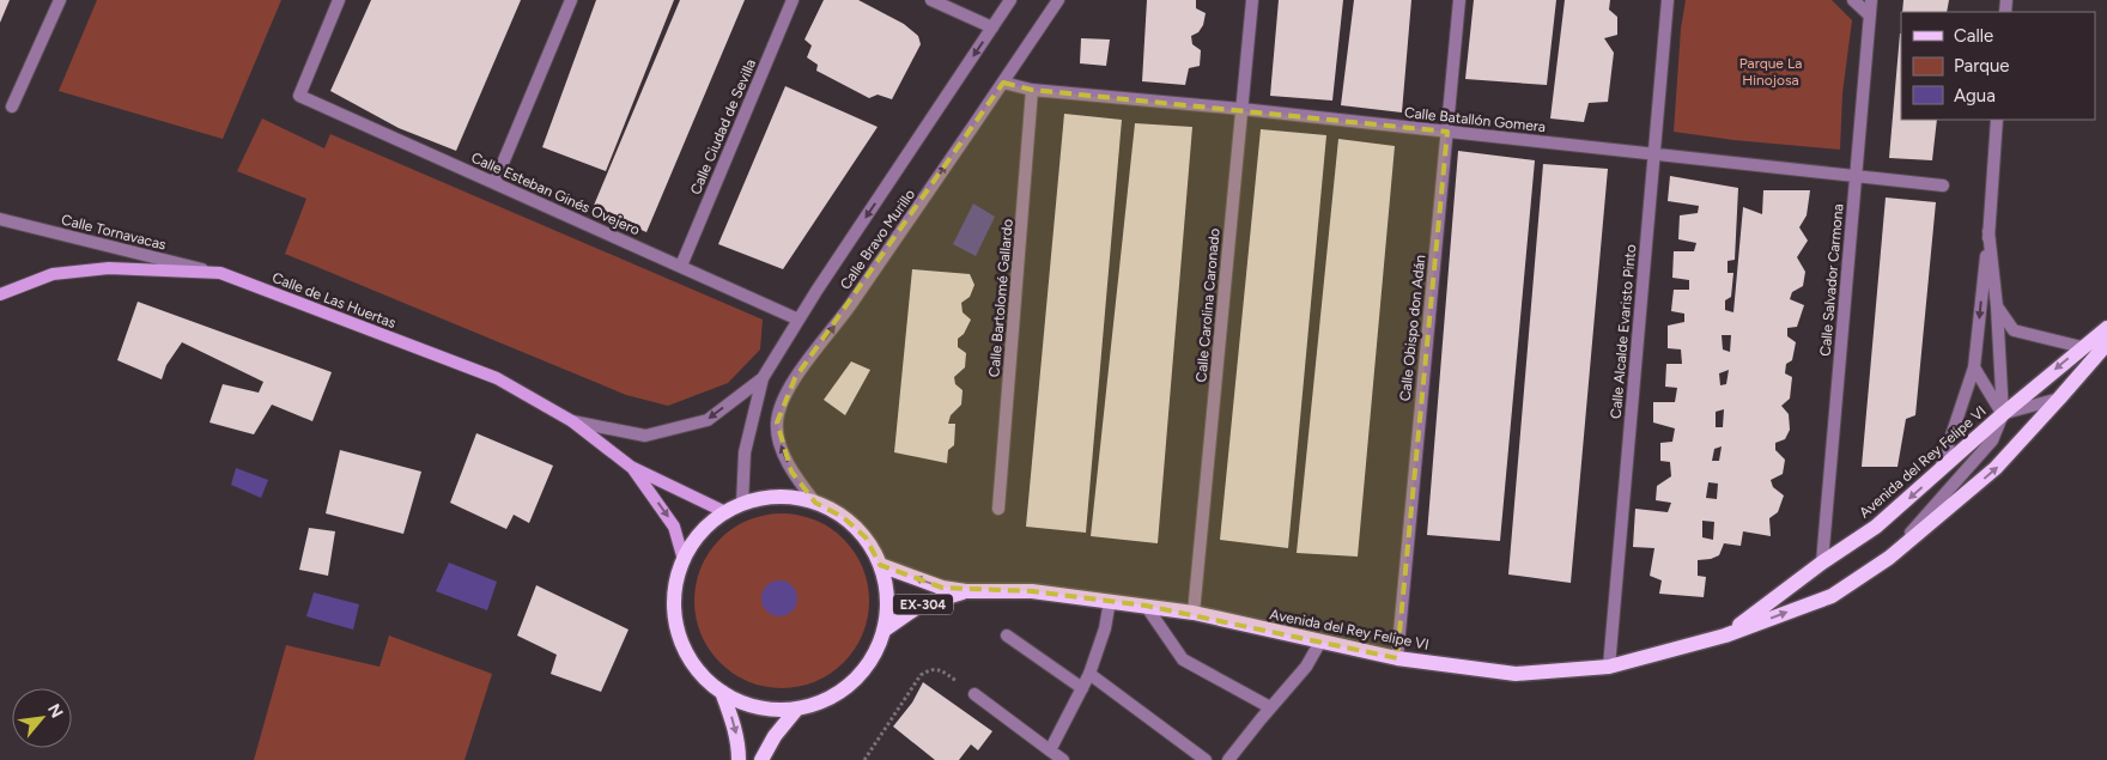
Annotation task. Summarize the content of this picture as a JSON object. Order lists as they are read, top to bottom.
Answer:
{
  "streets": {
    "main road": ["Calle de Las Huertas", "Avenida del Rey Felipe VI", "EX-304"],
    "street": [
      "Calle Batallón Gomera",
      "Calle Ciudad de Sevilla",
      "Calle Esteban Ginés Ovejero",
      "Calle Tornavacas",
      "Calle Bravo Murillo",
      "Calle Salvador Carmona",
      "Calle Bartolomé Gallardo",
      "Calle Carolina Caronado",
      "Calle Obispo don Adán",
      "Calle Alcalde Evaristo Pinto"
    ]
  },
  "crossings": [
    ["Calle Batallón Gomera", "Calle Bravo Murillo"],
    ["Calle Batallón Gomera", "Calle Salvador Carmona"],
    ["Calle Batallón Gomera", "Calle Bartolomé Gallardo"],
    ["Calle Batallón Gomera", "Calle Carolina Caronado"],
    ["Calle Batallón Gomera", "Calle Obispo don Adán"],
    ["Calle Batallón Gomera", "Calle Alcalde Evaristo Pinto"],
    ["Calle Ciudad de Sevilla", "Calle Esteban Ginés Ovejero"],
    ["Calle Esteban Ginés Ovejero", "Calle Bravo Murillo"],
    ["Calle Tornavacas", "Calle de Las Huertas"],
    ["Calle Bravo Murillo", "Calle de Las Huertas"],
    ["Calle Bravo Murillo", "EX-304"],
    ["Calle Salvador Carmona", "Avenida del Rey Felipe VI"],
    ["Calle Carolina Caronado", "Avenida del Rey Felipe VI"],
    ["Calle Obispo don Adán", "Avenida del Rey Felipe VI"],
    ["Calle Alcalde Evaristo Pinto", "Avenida del Rey Felipe VI"],
    ["Avenida del Rey Felipe VI", "EX-304"]
  ],
  "parks": ["Parque La Hinojosa"],
  "legend": ["Calle", "Parque", "Agua"],
  "north": "top right"
}
